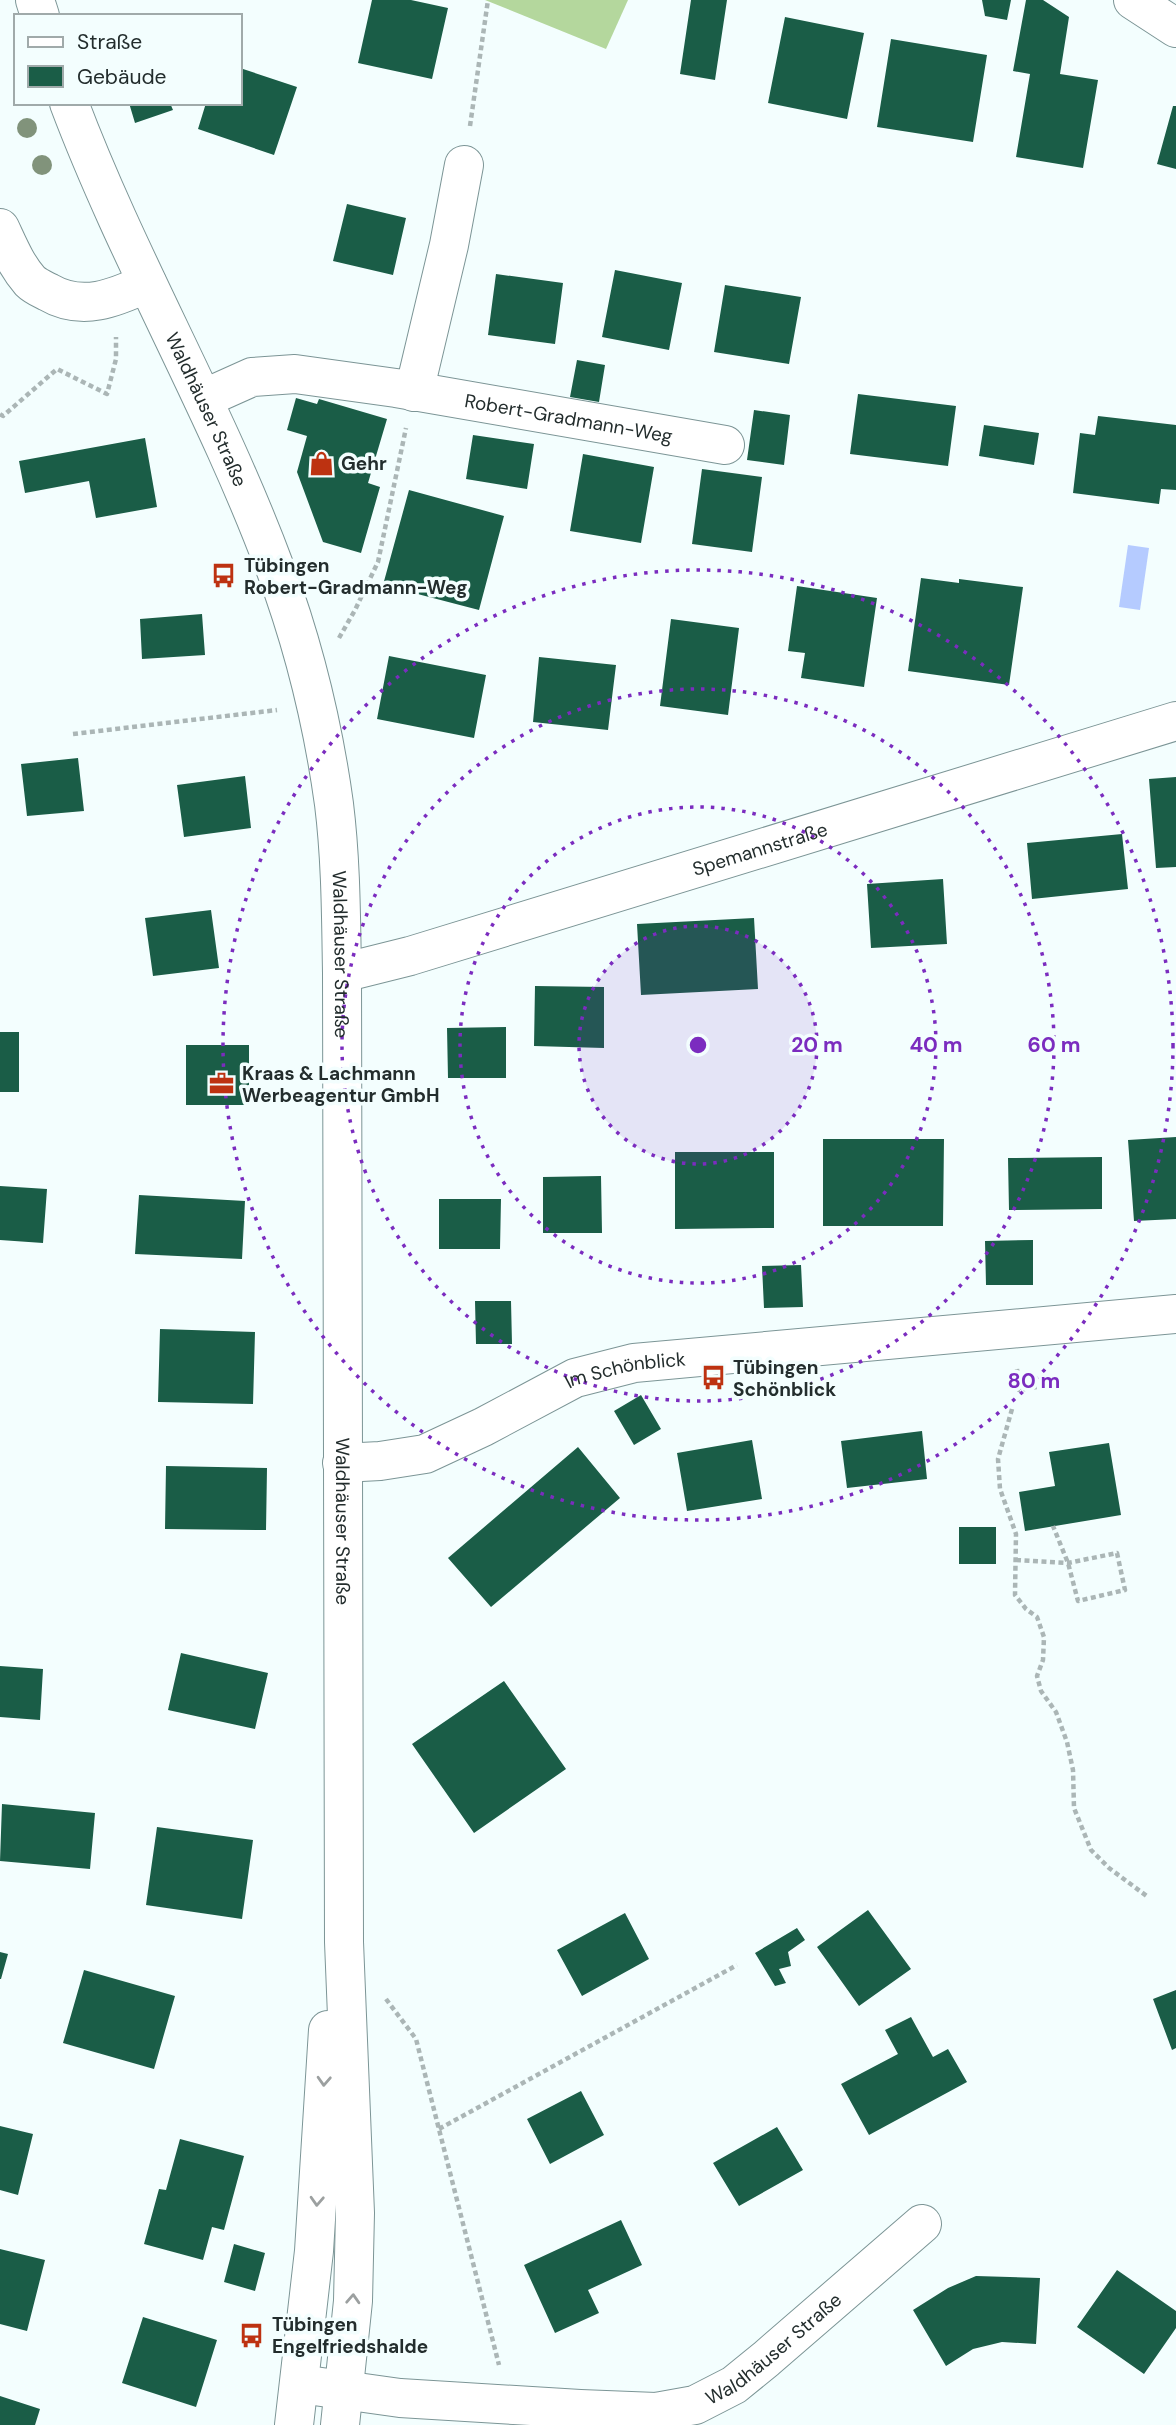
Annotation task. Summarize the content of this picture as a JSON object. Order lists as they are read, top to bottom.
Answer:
{
  "streets": {
    "street": [
      "Waldhäuser Straße",
      "Robert-Gradmann-Weg",
      "Spemannstraße",
      "Im Schönblick"
    ]
  },
  "crossings": [
    ["Waldhäuser Straße", "Robert-Gradmann-Weg"],
    ["Waldhäuser Straße", "Spemannstraße"],
    ["Waldhäuser Straße", "Im Schönblick"]
  ],
  "places": {
    "shop": ["Gehr"],
    "bus stop": ["Tübingen Robert-Gradmann-Weg", "Tübingen Schönblick", "Tübingen Engelfriedshalde"],
    "office": ["Kraas & Lachmann Werbeagentur GmbH"]
  },
  "legend": ["Straße", "Gebäude"],
  "rings": [
    "20 m",
    "40 m",
    "60 m",
    "80 m"
  ]
}
